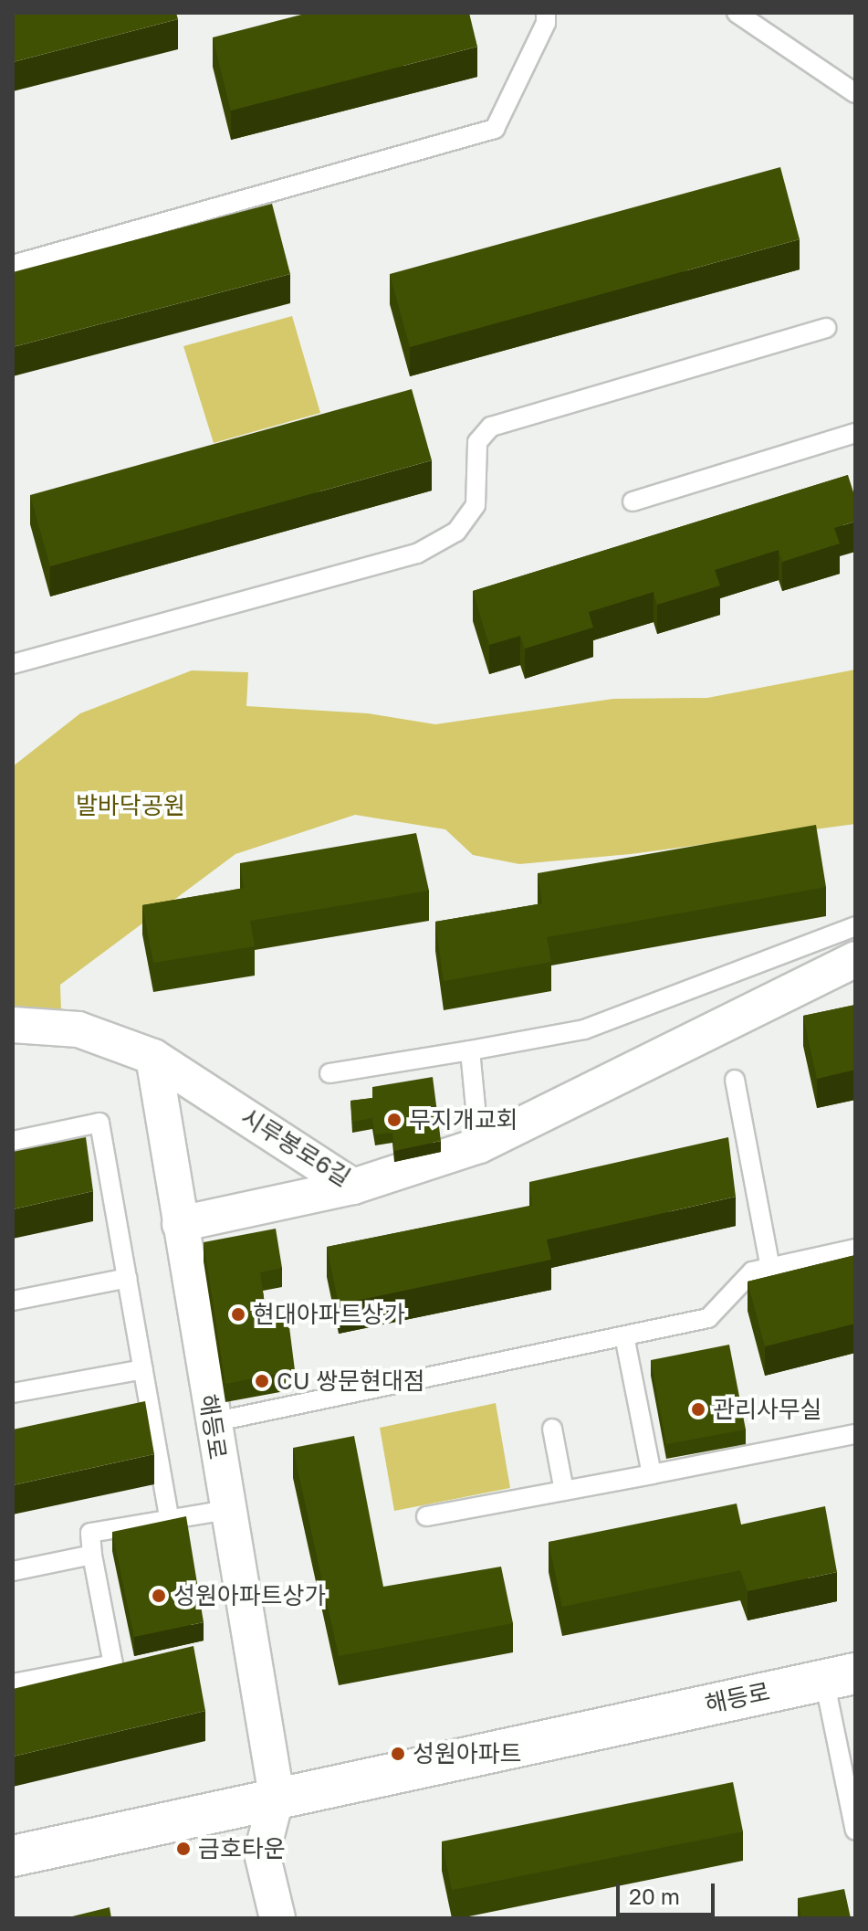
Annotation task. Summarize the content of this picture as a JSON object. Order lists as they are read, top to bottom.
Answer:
{
  "streets": {
    "main road": ["해등로"],
    "street": ["시루봉로6길"]
  },
  "crossings": [
    ["시루봉로6길", "해등로"]
  ],
  "parks": ["발바닥공원"],
  "places": [
    "무지개교회",
    "현대아파트상가",
    "CU 쌍문현대점",
    "관리사무실",
    "성원아파트상가",
    "성원아파트",
    "금호타운"
  ],
  "scale_bar": "20 m"
}
